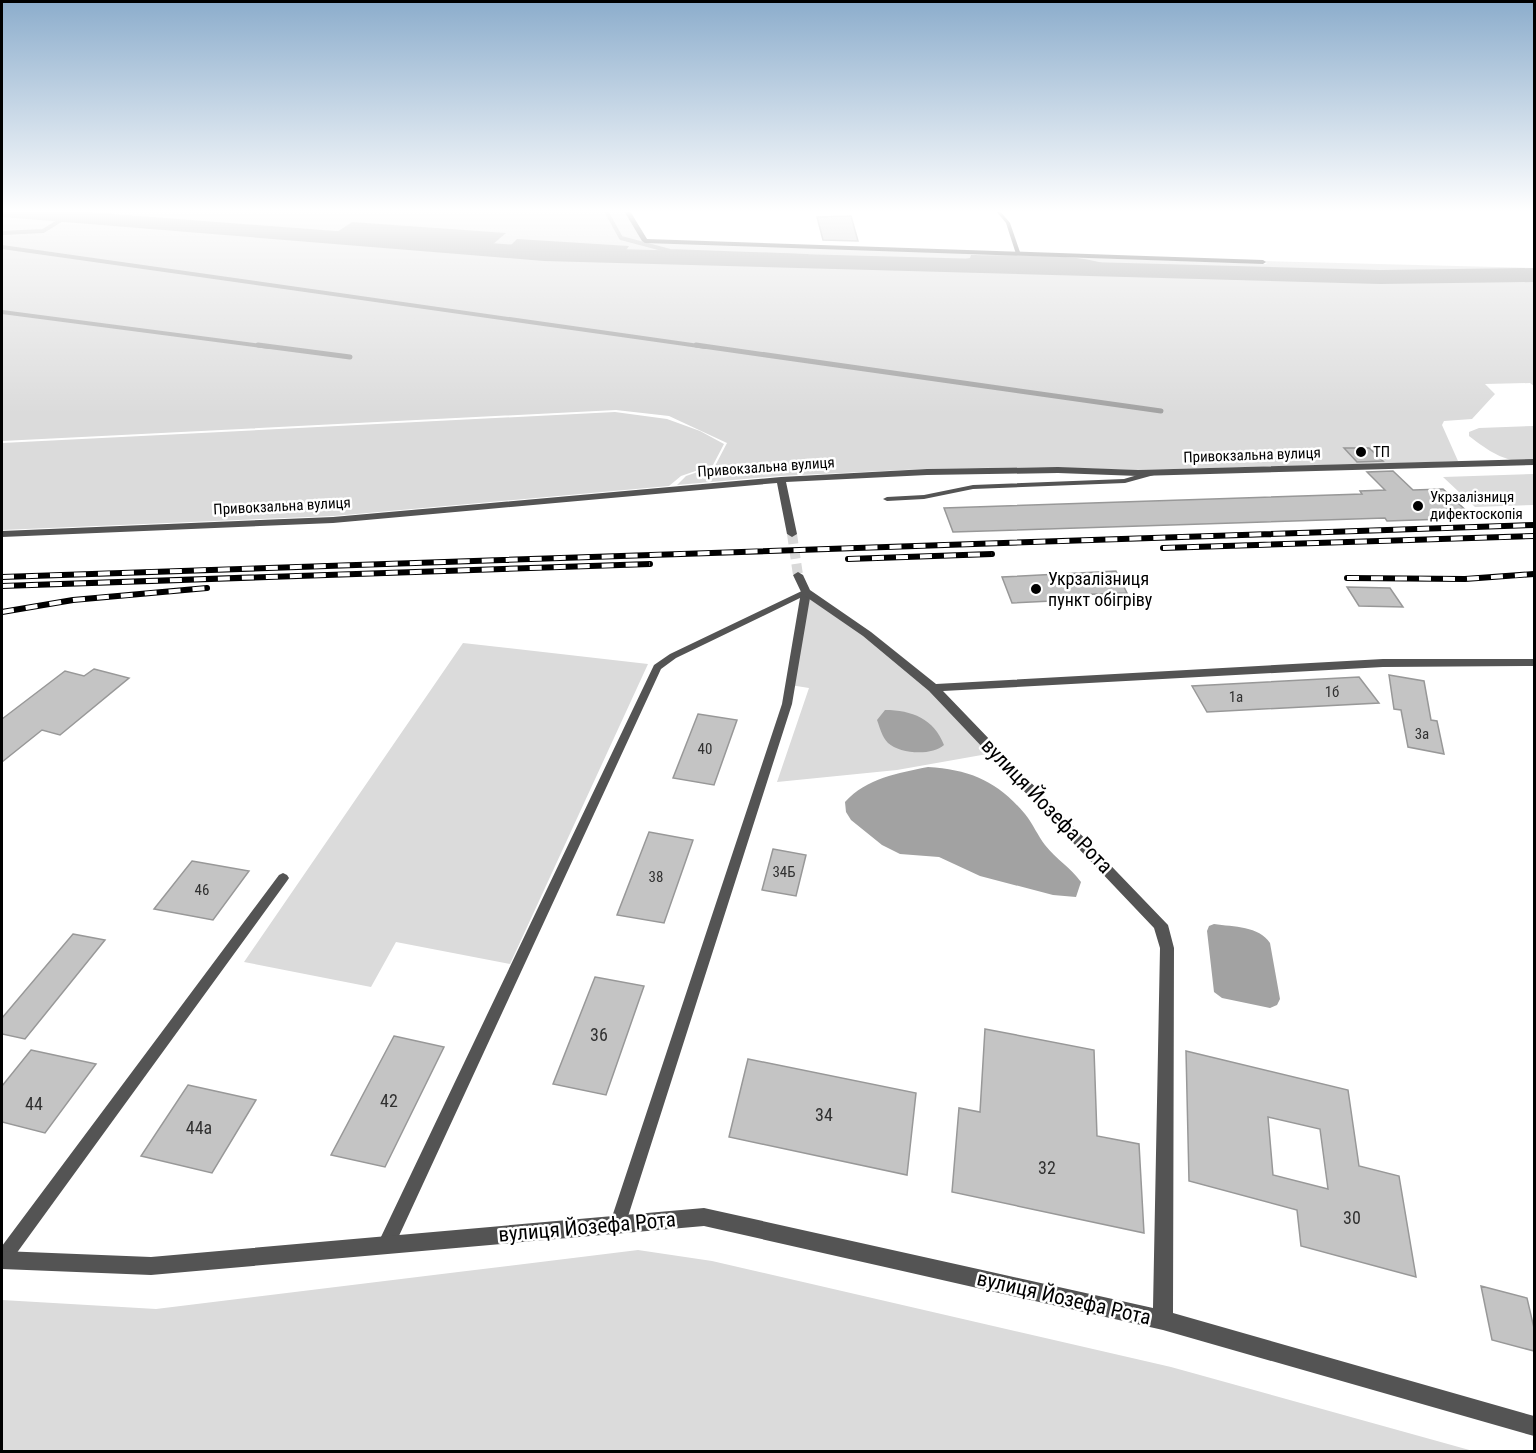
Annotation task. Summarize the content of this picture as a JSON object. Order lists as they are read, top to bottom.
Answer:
{
  "streets": {
    "street": ["Привокзальна вулиця", "вулиця Йозефа Рота"]
  },
  "places": ["ТП", "Укрзалізниця дифектоскопія", "Укрзалізниця пункт обігріву"],
  "house_numbers": [
    "1б",
    "1а",
    "3а",
    "40",
    "34Б",
    "38",
    "46",
    "36",
    "42",
    "44",
    "34",
    "44а",
    "32",
    "30"
  ]
}
